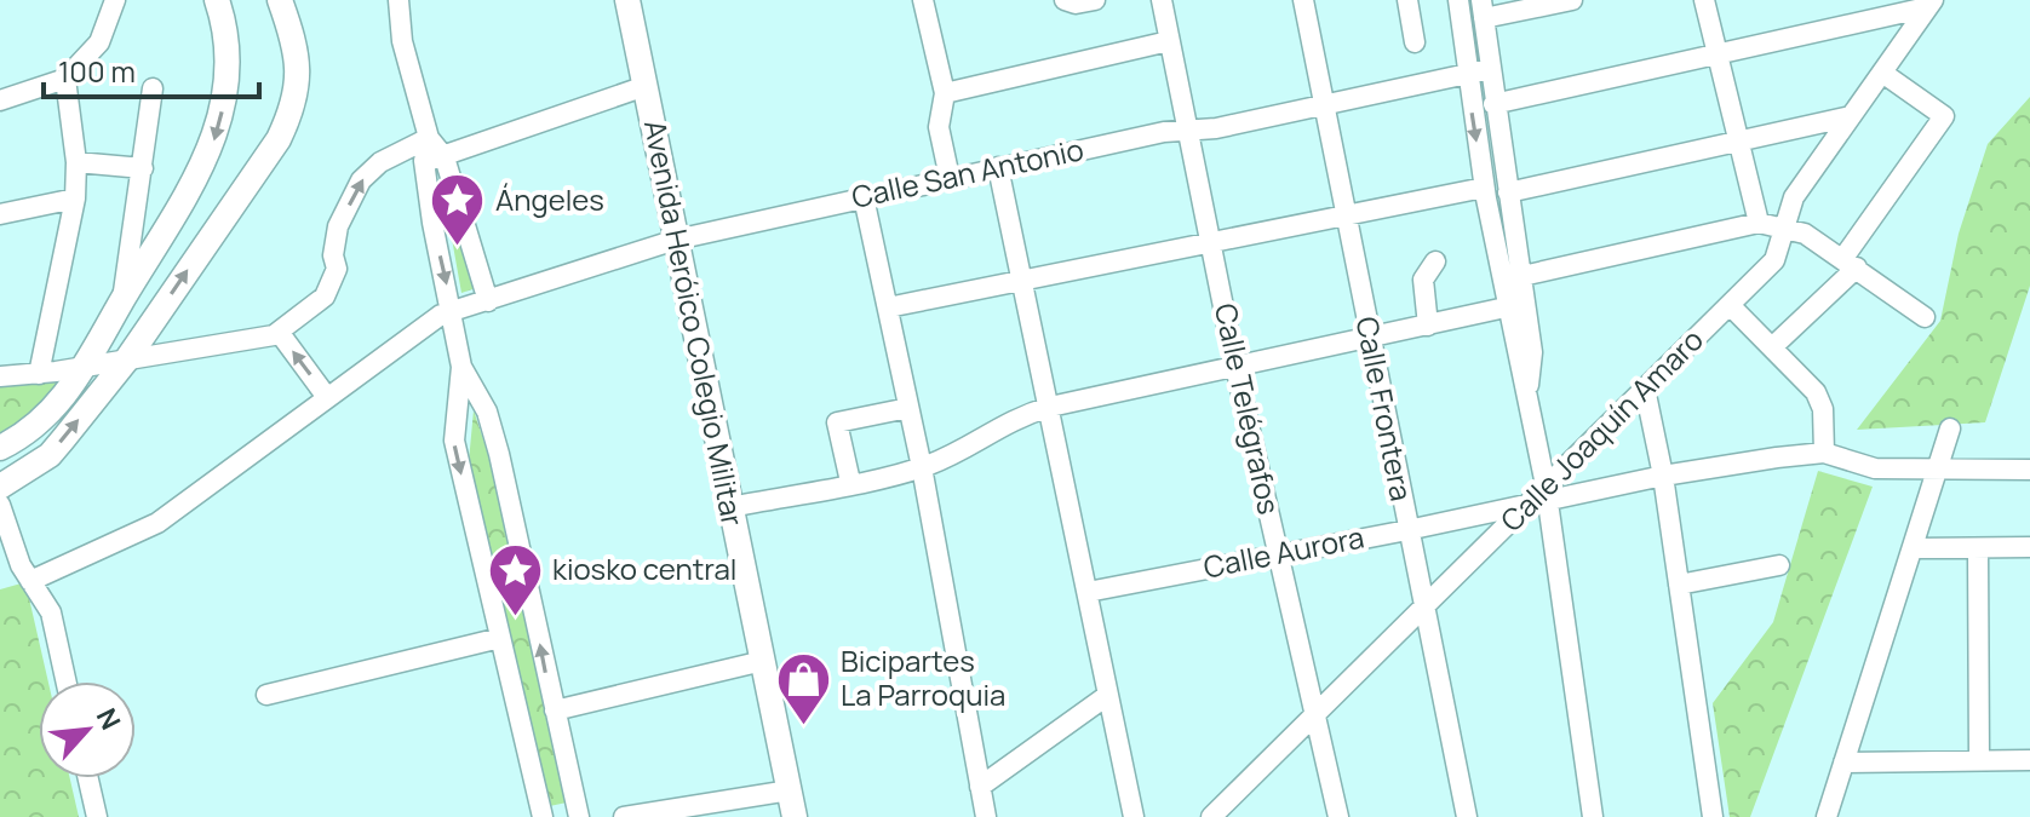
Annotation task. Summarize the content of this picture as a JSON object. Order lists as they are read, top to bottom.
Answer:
{
  "streets": {
    "main road": ["Avenida Heróico Colegio Militar"],
    "street": [
      "Calle San Antonio",
      "Calle Telégrafos",
      "Calle Frontera",
      "Calle Joaquín Amaro",
      "Calle Aurora"
    ]
  },
  "crossings": [
    ["Calle San Antonio", "Avenida Heróico Colegio Militar"],
    ["Calle San Antonio", "Calle Telégrafos"],
    ["Calle San Antonio", "Calle Frontera"],
    ["Calle Telégrafos", "Calle Joaquín Amaro"],
    ["Calle Telégrafos", "Calle Aurora"],
    ["Calle Frontera", "Calle Joaquín Amaro"],
    ["Calle Frontera", "Calle Aurora"],
    ["Calle Joaquín Amaro", "Calle Aurora"]
  ],
  "places": {
    "place": ["Ángeles", "kiosko central"],
    "shop": ["Bicipartes La Parroquia"]
  },
  "scale_bar": "100 m",
  "north": "top right"
}
